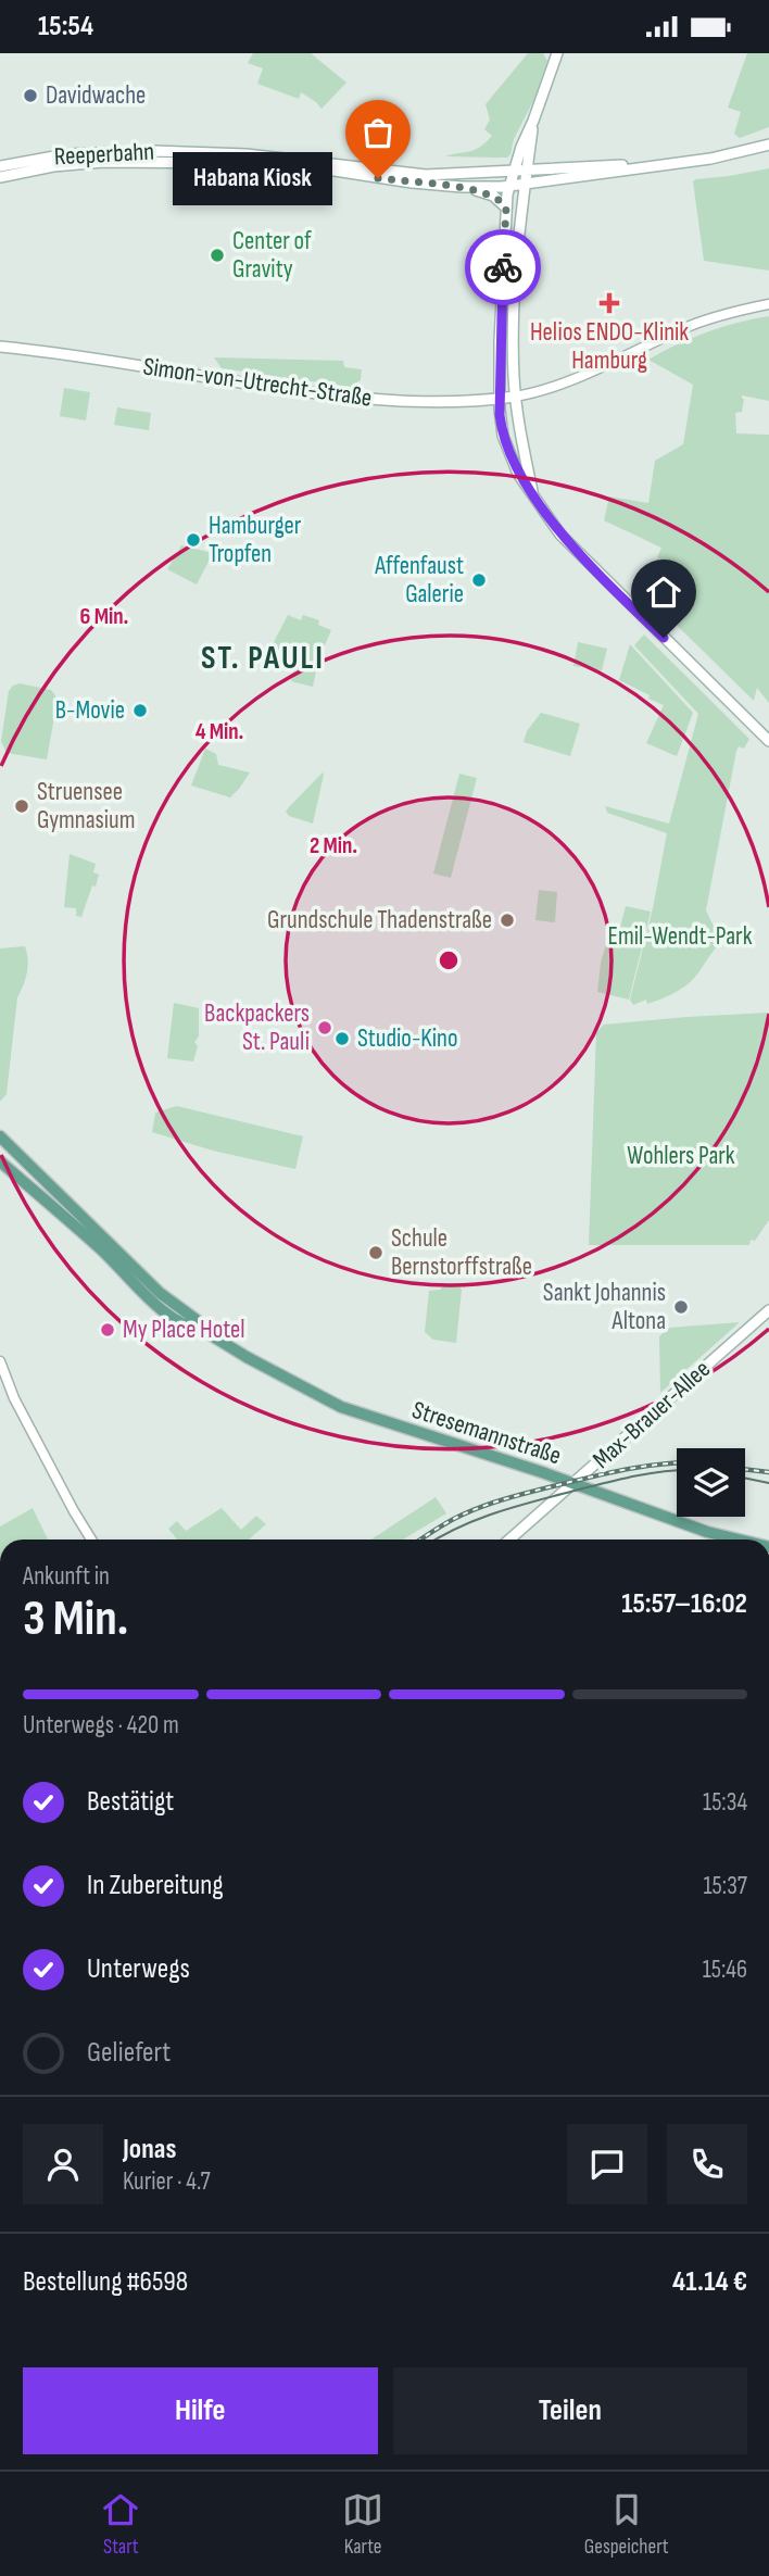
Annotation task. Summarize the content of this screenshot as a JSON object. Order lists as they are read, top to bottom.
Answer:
{
  "streets": {
    "main road": [
      "Reeperbahn",
      "Simon-von-Utrecht-Straße",
      "Max-Brauer-Allee",
      "Stresemannstraße"
    ]
  },
  "crossings": [
    ["Max-Brauer-Allee", "Stresemannstraße"]
  ],
  "districts": ["ST. PAULI"],
  "parks": ["Emil-Wendt-Park", "Wohlers Park"],
  "places": {
    "other": [
      "Davidwache",
      "Habana Kiosk",
      "Center of Gravity",
      "Hamburger Tropfen",
      "Affenfaust Galerie",
      "B-Movie",
      "Struensee Gymnasium",
      "Grundschule Thadenstraße",
      "Backpackers St. Pauli",
      "Studio-Kino",
      "Schule Bernstorffstraße",
      "Sankt Johannis Altona",
      "My Place Hotel"
    ],
    "health": ["Helios ENDO-Klinik Hamburg"]
  },
  "page": {
    "status": "15:54",
    "bubble": "Habana Kiosk",
    "heading": ["3 Min.", "Ankunft in", "15:57–16:02"],
    "panel": [
      "Jonas",
      "Kurier · 4.7",
      "Bestellung #6598",
      "41.14 €"
    ],
    "bar": "Unterwegs · 420 m",
    "list": [
      ["Bestätigt", "15:34"],
      ["In Zubereitung", "15:37"],
      ["Unterwegs", "15:46"],
      "Geliefert"
    ],
    "buttons": ["Hilfe", "Teilen"],
    "tabs": ["Start", "Karte", "Gespeichert"]
  },
  "rings": ["6 Min.", "4 Min.", "2 Min."]
}
